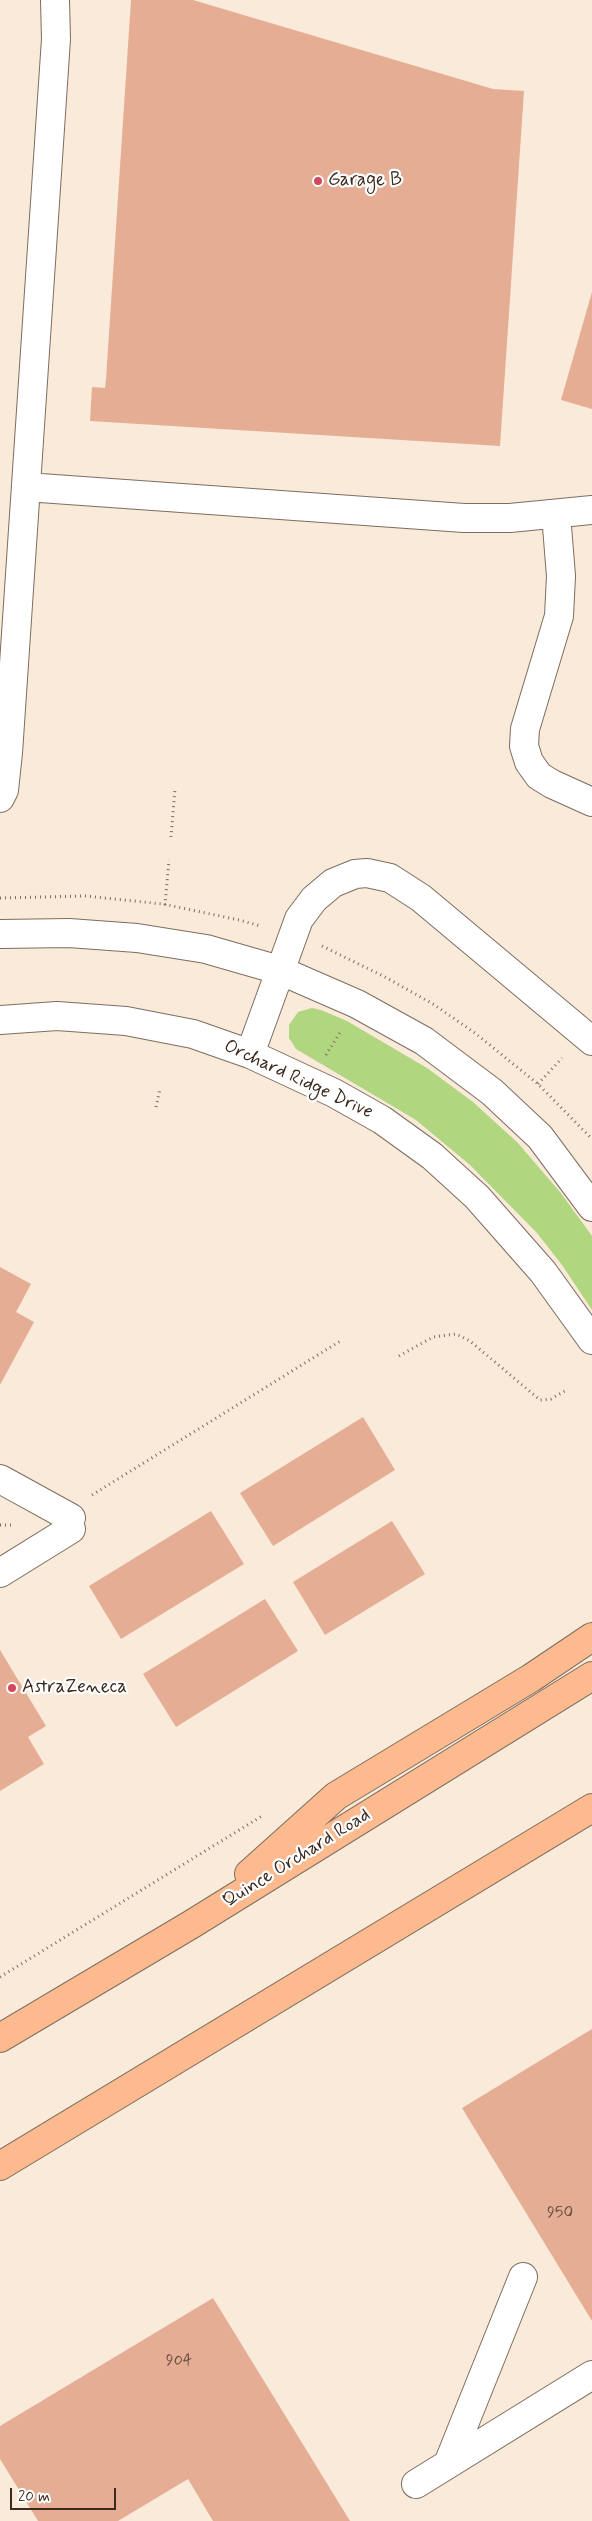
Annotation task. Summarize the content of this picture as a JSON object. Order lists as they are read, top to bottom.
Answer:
{
  "streets": {
    "main road": ["Quince Orchard Road"],
    "street": ["Orchard Ridge Drive"]
  },
  "places": ["Garage B", "AstraZeneca"],
  "house_numbers": ["950", "904"],
  "scale_bar": "20 m"
}
